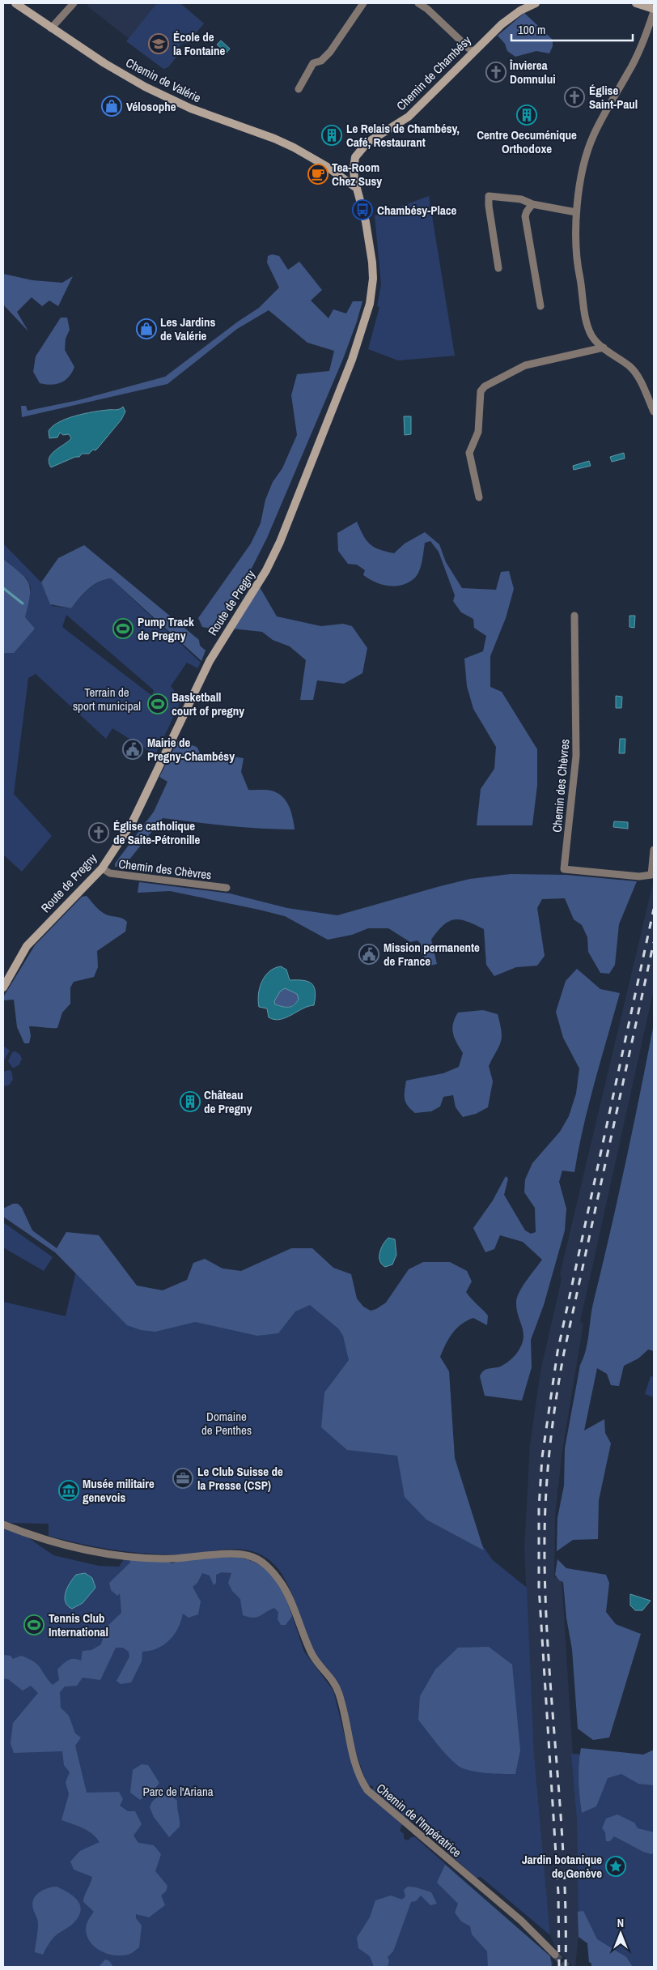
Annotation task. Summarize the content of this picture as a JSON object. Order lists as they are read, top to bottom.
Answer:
{
  "streets": {
    "street": [
      "Chemin de Chambésy",
      "Chemin de Valérie",
      "Route de Pregny",
      "Chemin des Chèvres",
      "Chemin de l'Impératrice"
    ]
  },
  "crossings": [
    ["Chemin de Chambésy", "Chemin de Valérie"],
    ["Chemin de Chambésy", "Route de Pregny"],
    ["Chemin de Valérie", "Route de Pregny"],
    ["Route de Pregny", "Chemin des Chèvres"]
  ],
  "parks": ["Terrain de sport municipal", "Domaine de Penthes", "Parc de l'Ariana"],
  "places": {
    "school or university": ["École de la Fontaine"],
    "church": ["Învierea Domnului", "Église Saint-Paul", "Église catholique de Saite-Pétronille"],
    "shop": ["Vélosophe", "Les Jardins de Valérie"],
    "building": ["Centre Oecuménique Orthodoxe", "Le Relais de Chambésy, Café, Restaurant", "Château de Pregny"],
    "cafe": ["Tea-Room Chez Susy"],
    "bus stop": ["Chambésy-Place"],
    "sports": ["Pump Track de Pregny", "Basketball court of pregny", "Tennis Club International"],
    "public building": ["Mairie de Pregny-Chambésy", "Mission permanente de France"],
    "office": ["Le Club Suisse de la Presse (CSP)"],
    "museum": ["Musée militaire genevois"],
    "place": ["Jardin botanique de Genève"]
  },
  "scale_bar": "100 m",
  "north": "top"
}
